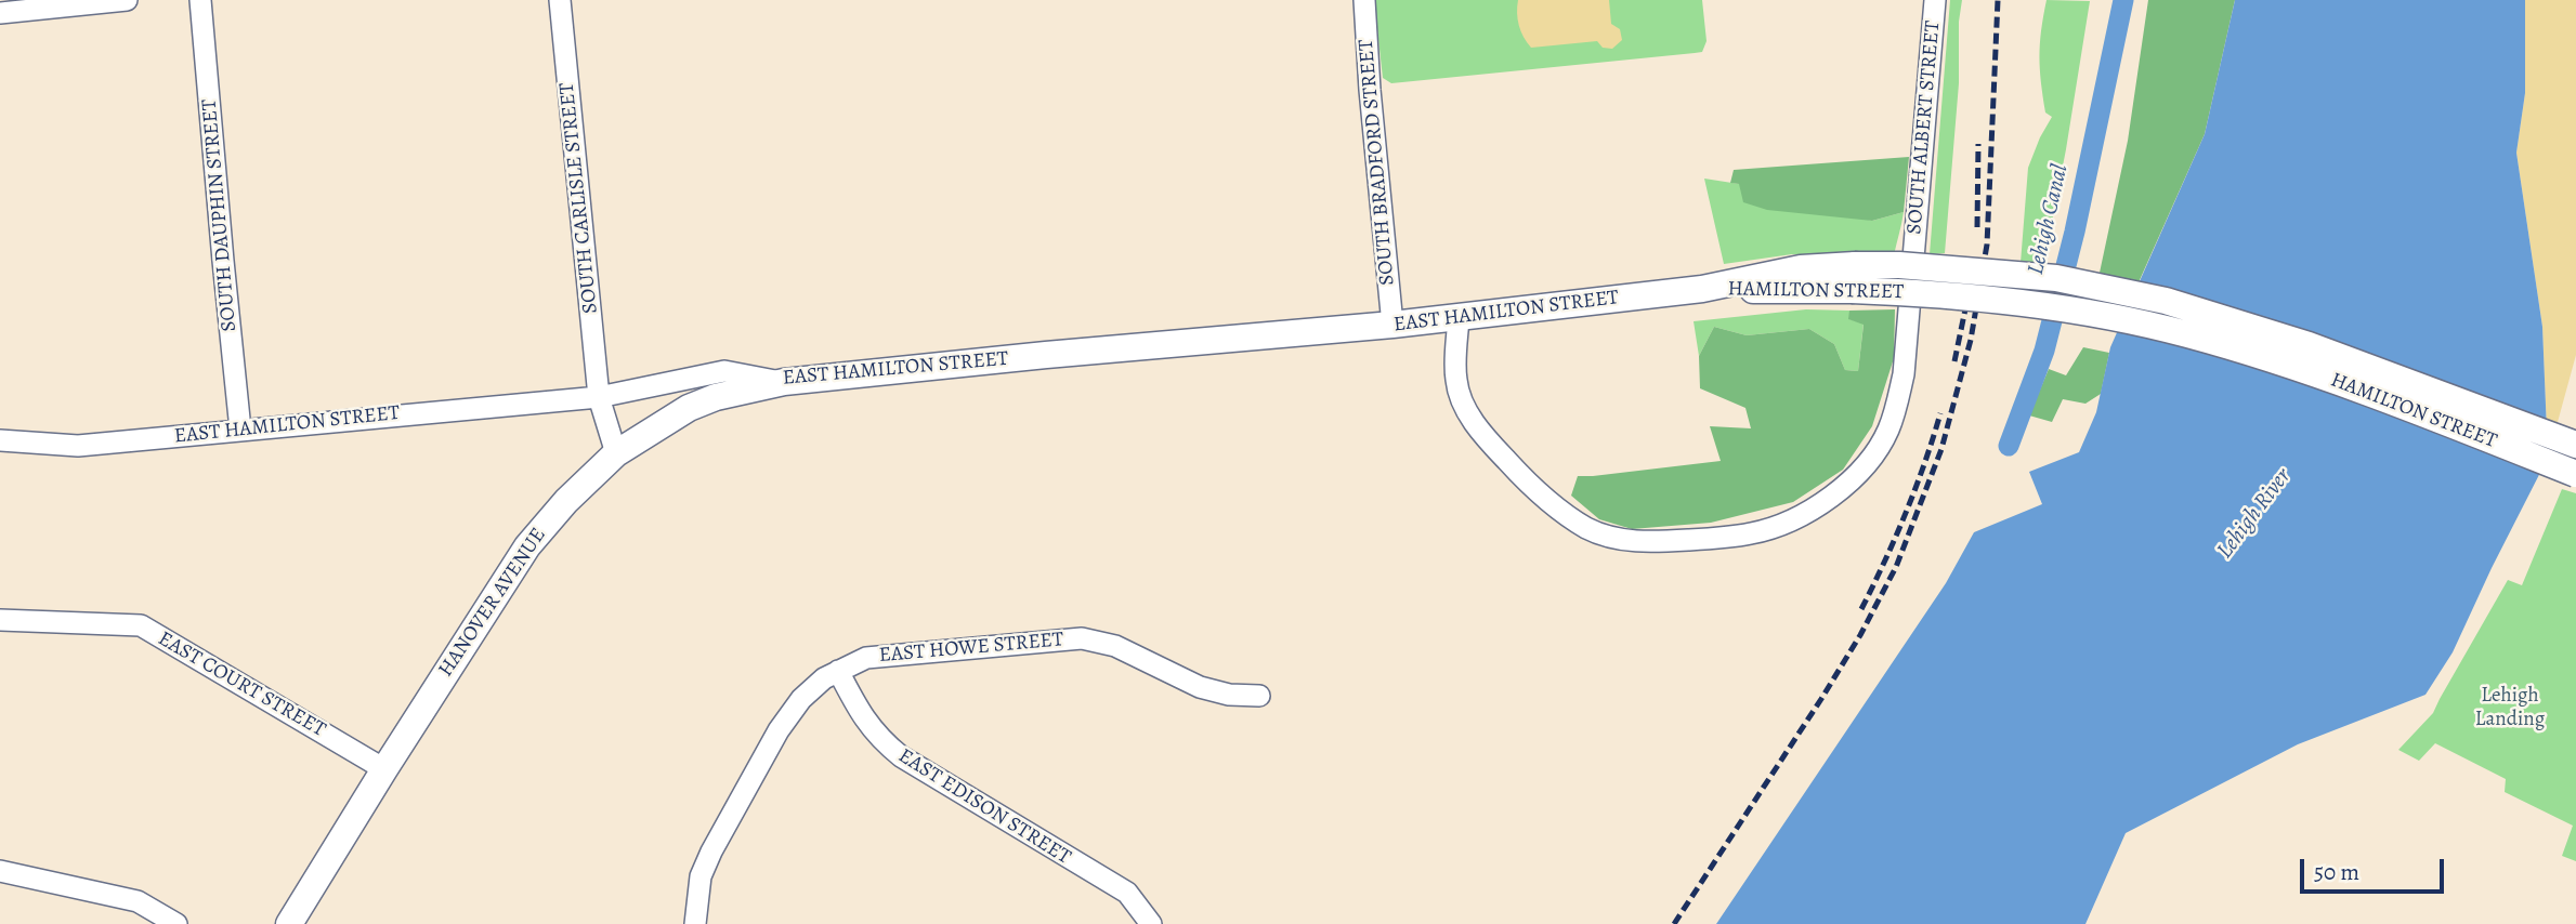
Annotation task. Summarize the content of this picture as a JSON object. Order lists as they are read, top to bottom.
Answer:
{
  "streets": {
    "main road": ["HAMILTON STREET", "EAST HAMILTON STREET", "HANOVER AVENUE"],
    "street": [
      "SOUTH ALBERT STREET",
      "SOUTH BRADFORD STREET",
      "SOUTH CARLISLE STREET",
      "SOUTH DAUPHIN STREET",
      "EAST HOWE STREET",
      "EAST COURT STREET",
      "EAST EDISON STREET"
    ]
  },
  "crossings": [
    ["SOUTH ALBERT STREET", "EAST HAMILTON STREET"],
    ["SOUTH BRADFORD STREET", "EAST HAMILTON STREET"],
    ["SOUTH CARLISLE STREET", "EAST HAMILTON STREET"],
    ["SOUTH CARLISLE STREET", "HANOVER AVENUE"],
    ["SOUTH DAUPHIN STREET", "EAST HAMILTON STREET"],
    ["HAMILTON STREET", "EAST HAMILTON STREET"],
    ["EAST HAMILTON STREET", "HANOVER AVENUE"],
    ["HANOVER AVENUE", "EAST COURT STREET"],
    ["EAST HOWE STREET", "EAST EDISON STREET"]
  ],
  "water": ["Lehigh Canal", "Lehigh River"],
  "parks": ["Lehigh Landing"],
  "scale_bar": "50 m"
}
